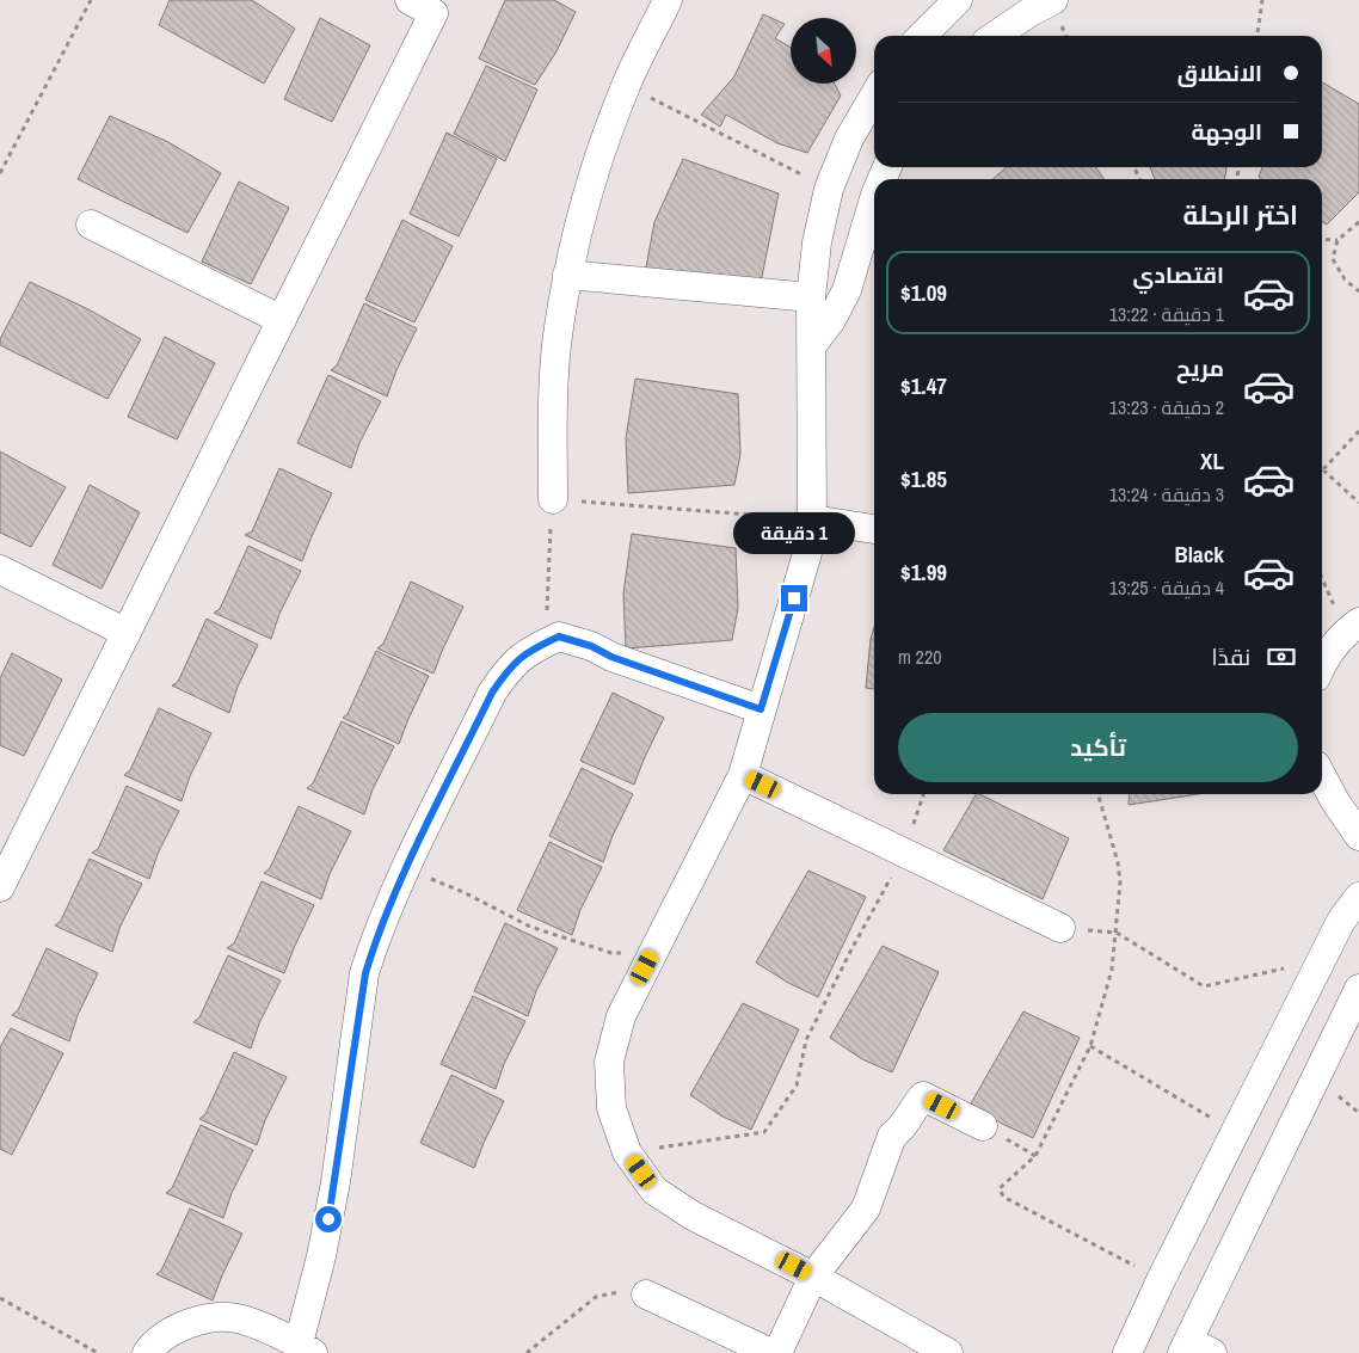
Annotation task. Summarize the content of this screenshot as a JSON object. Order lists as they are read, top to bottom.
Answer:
{
  "north": "bottom right",
  "page": {
    "banner": ["الانطلاق", "الوجهة"],
    "heading": "اختر الرحلة",
    "list": [
      {
        "name": "اقتصادي",
        "note": "1 دقيقة · 13:22",
        "value": "$1.09"
      },
      {
        "name": "مريح",
        "note": "2 دقيقة · 13:23",
        "value": "$1.47"
      },
      {
        "name": "XL",
        "note": "3 دقيقة · 13:24",
        "value": "$1.85"
      },
      {
        "name": "Black",
        "note": "4 دقيقة · 13:25",
        "value": "$1.99"
      }
    ],
    "bubble": "1 دقيقة",
    "pay": ["نقدًا", "220 m"],
    "buttons": "تأكيد"
  }
}
